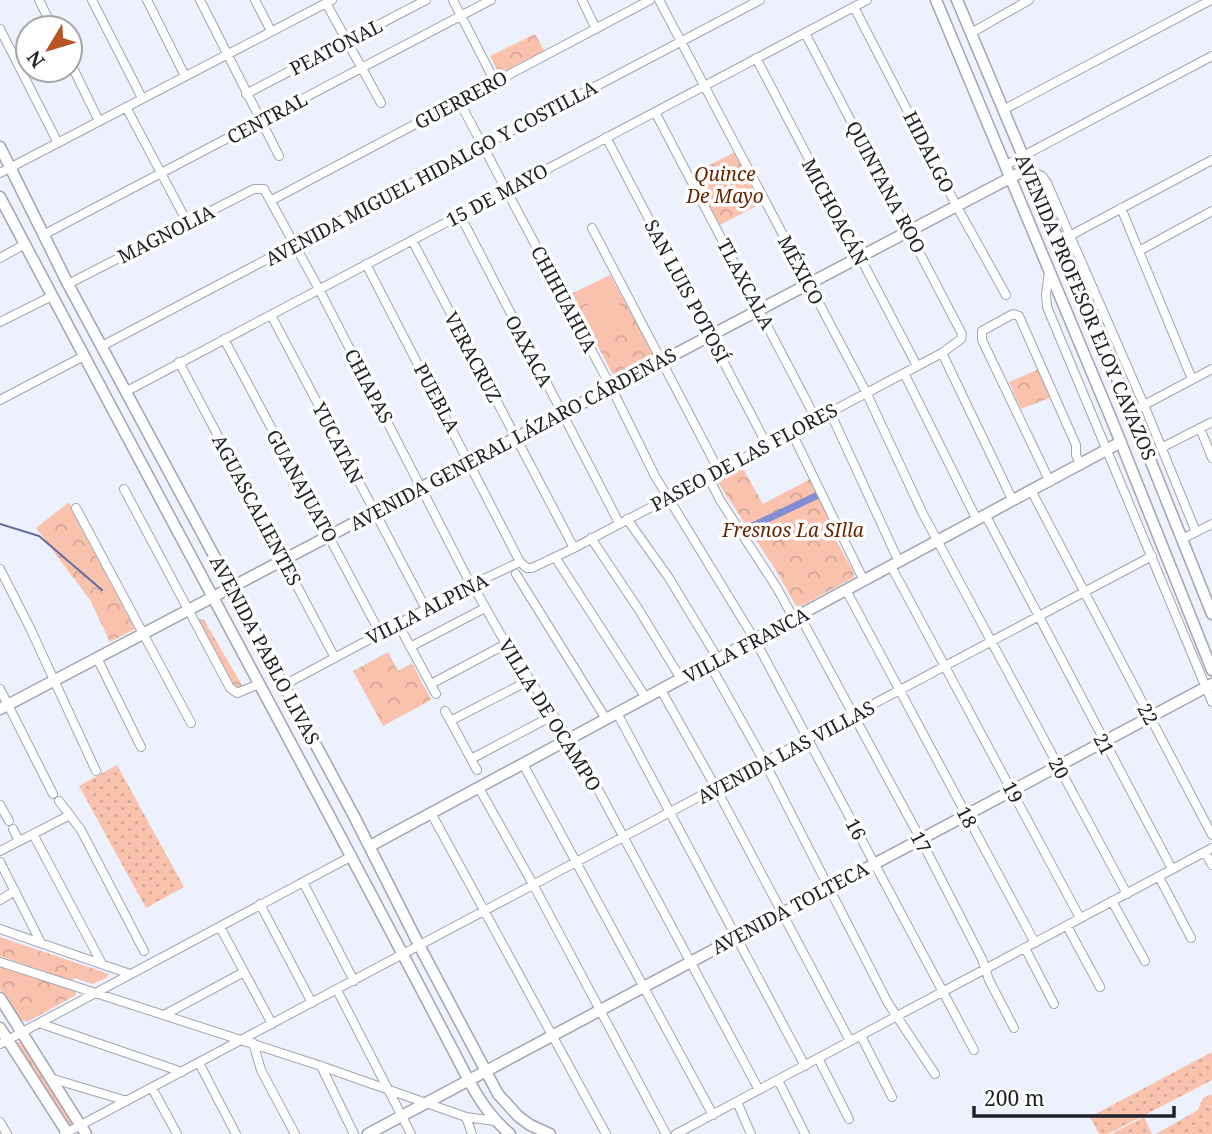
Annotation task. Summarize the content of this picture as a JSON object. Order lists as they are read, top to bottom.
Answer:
{
  "streets": {
    "main road": [
      "AVENIDA PROFESOR ELOY CAVAZOS",
      "AVENIDA GENERAL LÁZARO CÁRDENAS",
      "VILLA FRANCA",
      "AVENIDA PABLO LIVAS",
      "AVENIDA TOLTECA"
    ],
    "street": [
      "PEATONAL",
      "GUERRERO",
      "CENTRAL",
      "HIDALGO",
      "AVENIDA MIGUEL HIDALGO Y COSTILLA",
      "QUINTANA ROO",
      "15 DE MAYO",
      "MICHOACÁN",
      "MAGNOLIA",
      "MÉXICO",
      "TLAXCALA",
      "SAN LUIS POTOSÍ",
      "CHIHUAHUA",
      "OAXACA",
      "VERACRUZ",
      "CHIAPAS",
      "PUEBLA",
      "YUCATÁN",
      "PASEO DE LAS FLORES",
      "GUANAJUATO",
      "AGUASCALIENTES",
      "VILLA ALPINA",
      "22",
      "VILLA DE OCAMPO",
      "21",
      "AVENIDA LAS VILLAS",
      "20",
      "19",
      "18",
      "16",
      "17"
    ]
  },
  "crossings": [
    ["GUERRERO", "CHIHUAHUA"],
    ["GUERRERO", "CHIAPAS"],
    ["CENTRAL", "AVENIDA PABLO LIVAS"],
    ["HIDALGO", "15 DE MAYO"],
    ["HIDALGO", "AVENIDA GENERAL LÁZARO CÁRDENAS"],
    ["AVENIDA MIGUEL HIDALGO Y COSTILLA", "MÉXICO"],
    ["AVENIDA MIGUEL HIDALGO Y COSTILLA", "CHIHUAHUA"],
    ["AVENIDA MIGUEL HIDALGO Y COSTILLA", "CHIAPAS"],
    ["AVENIDA MIGUEL HIDALGO Y COSTILLA", "AVENIDA PABLO LIVAS"],
    ["QUINTANA ROO", "15 DE MAYO"],
    ["QUINTANA ROO", "AVENIDA GENERAL LÁZARO CÁRDENAS"],
    ["QUINTANA ROO", "PASEO DE LAS FLORES"],
    ["15 DE MAYO", "MICHOACÁN"],
    ["15 DE MAYO", "MÉXICO"],
    ["15 DE MAYO", "TLAXCALA"],
    ["15 DE MAYO", "SAN LUIS POTOSÍ"],
    ["15 DE MAYO", "CHIHUAHUA"],
    ["15 DE MAYO", "OAXACA"],
    ["15 DE MAYO", "VERACRUZ"],
    ["15 DE MAYO", "CHIAPAS"],
    ["15 DE MAYO", "PUEBLA"],
    ["15 DE MAYO", "YUCATÁN"],
    ["15 DE MAYO", "GUANAJUATO"],
    ["15 DE MAYO", "AGUASCALIENTES"],
    ["15 DE MAYO", "AVENIDA PABLO LIVAS"],
    ["MICHOACÁN", "AVENIDA GENERAL LÁZARO CÁRDENAS"],
    ["MICHOACÁN", "PASEO DE LAS FLORES"],
    ["MAGNOLIA", "CHIAPAS"],
    ["MAGNOLIA", "AVENIDA PABLO LIVAS"],
    ["MÉXICO", "AVENIDA GENERAL LÁZARO CÁRDENAS"],
    ["MÉXICO", "PASEO DE LAS FLORES"],
    ["MÉXICO", "VILLA FRANCA"],
    ["MÉXICO", "20"],
    ["TLAXCALA", "AVENIDA GENERAL LÁZARO CÁRDENAS"],
    ["TLAXCALA", "PASEO DE LAS FLORES"],
    ["SAN LUIS POTOSÍ", "AVENIDA GENERAL LÁZARO CÁRDENAS"],
    ["SAN LUIS POTOSÍ", "PASEO DE LAS FLORES"],
    ["CHIHUAHUA", "AVENIDA GENERAL LÁZARO CÁRDENAS"],
    ["CHIHUAHUA", "PASEO DE LAS FLORES"],
    ["CHIHUAHUA", "VILLA FRANCA"],
    ["CHIHUAHUA", "16"],
    ["AVENIDA PROFESOR ELOY CAVAZOS", "AVENIDA GENERAL LÁZARO CÁRDENAS"],
    ["AVENIDA PROFESOR ELOY CAVAZOS", "VILLA FRANCA"],
    ["AVENIDA PROFESOR ELOY CAVAZOS", "AVENIDA LAS VILLAS"],
    ["AVENIDA PROFESOR ELOY CAVAZOS", "AVENIDA TOLTECA"],
    ["OAXACA", "AVENIDA GENERAL LÁZARO CÁRDENAS"],
    ["OAXACA", "PASEO DE LAS FLORES"],
    ["OAXACA", "VILLA FRANCA"],
    ["OAXACA", "AVENIDA LAS VILLAS"],
    ["OAXACA", "AVENIDA TOLTECA"],
    ["VERACRUZ", "AVENIDA GENERAL LÁZARO CÁRDENAS"],
    ["VERACRUZ", "PASEO DE LAS FLORES"],
    ["CHIAPAS", "AVENIDA GENERAL LÁZARO CÁRDENAS"],
    ["CHIAPAS", "VILLA ALPINA"],
    ["CHIAPAS", "VILLA DE OCAMPO"],
    ["PUEBLA", "AVENIDA GENERAL LÁZARO CÁRDENAS"],
    ["PUEBLA", "PASEO DE LAS FLORES"],
    ["PUEBLA", "VILLA ALPINA"],
    ["AVENIDA GENERAL LÁZARO CÁRDENAS", "YUCATÁN"],
    ["AVENIDA GENERAL LÁZARO CÁRDENAS", "GUANAJUATO"],
    ["AVENIDA GENERAL LÁZARO CÁRDENAS", "AGUASCALIENTES"],
    ["AVENIDA GENERAL LÁZARO CÁRDENAS", "AVENIDA PABLO LIVAS"],
    ["YUCATÁN", "VILLA ALPINA"],
    ["PASEO DE LAS FLORES", "VILLA ALPINA"],
    ["PASEO DE LAS FLORES", "19"],
    ["PASEO DE LAS FLORES", "17"],
    ["GUANAJUATO", "VILLA ALPINA"],
    ["AGUASCALIENTES", "VILLA ALPINA"],
    ["VILLA ALPINA", "AVENIDA PABLO LIVAS"],
    ["VILLA ALPINA", "VILLA DE OCAMPO"],
    ["VILLA FRANCA", "AVENIDA PABLO LIVAS"],
    ["VILLA FRANCA", "22"],
    ["VILLA FRANCA", "VILLA DE OCAMPO"],
    ["VILLA FRANCA", "21"],
    ["VILLA FRANCA", "20"],
    ["VILLA FRANCA", "19"],
    ["VILLA FRANCA", "18"],
    ["VILLA FRANCA", "16"],
    ["VILLA FRANCA", "17"],
    ["AVENIDA PABLO LIVAS", "AVENIDA LAS VILLAS"],
    ["AVENIDA PABLO LIVAS", "AVENIDA TOLTECA"],
    ["22", "AVENIDA LAS VILLAS"],
    ["22", "AVENIDA TOLTECA"],
    ["VILLA DE OCAMPO", "AVENIDA LAS VILLAS"],
    ["VILLA DE OCAMPO", "AVENIDA TOLTECA"],
    ["21", "AVENIDA LAS VILLAS"],
    ["21", "AVENIDA TOLTECA"],
    ["AVENIDA LAS VILLAS", "20"],
    ["AVENIDA LAS VILLAS", "19"],
    ["AVENIDA LAS VILLAS", "18"],
    ["AVENIDA LAS VILLAS", "16"],
    ["AVENIDA LAS VILLAS", "17"],
    ["20", "AVENIDA TOLTECA"],
    ["19", "AVENIDA TOLTECA"],
    ["18", "AVENIDA TOLTECA"],
    ["16", "AVENIDA TOLTECA"],
    ["17", "AVENIDA TOLTECA"]
  ],
  "parks": ["Quince De Mayo", "Fresnos La SIlla"],
  "scale_bar": "200 m",
  "north": "bottom left"
}
